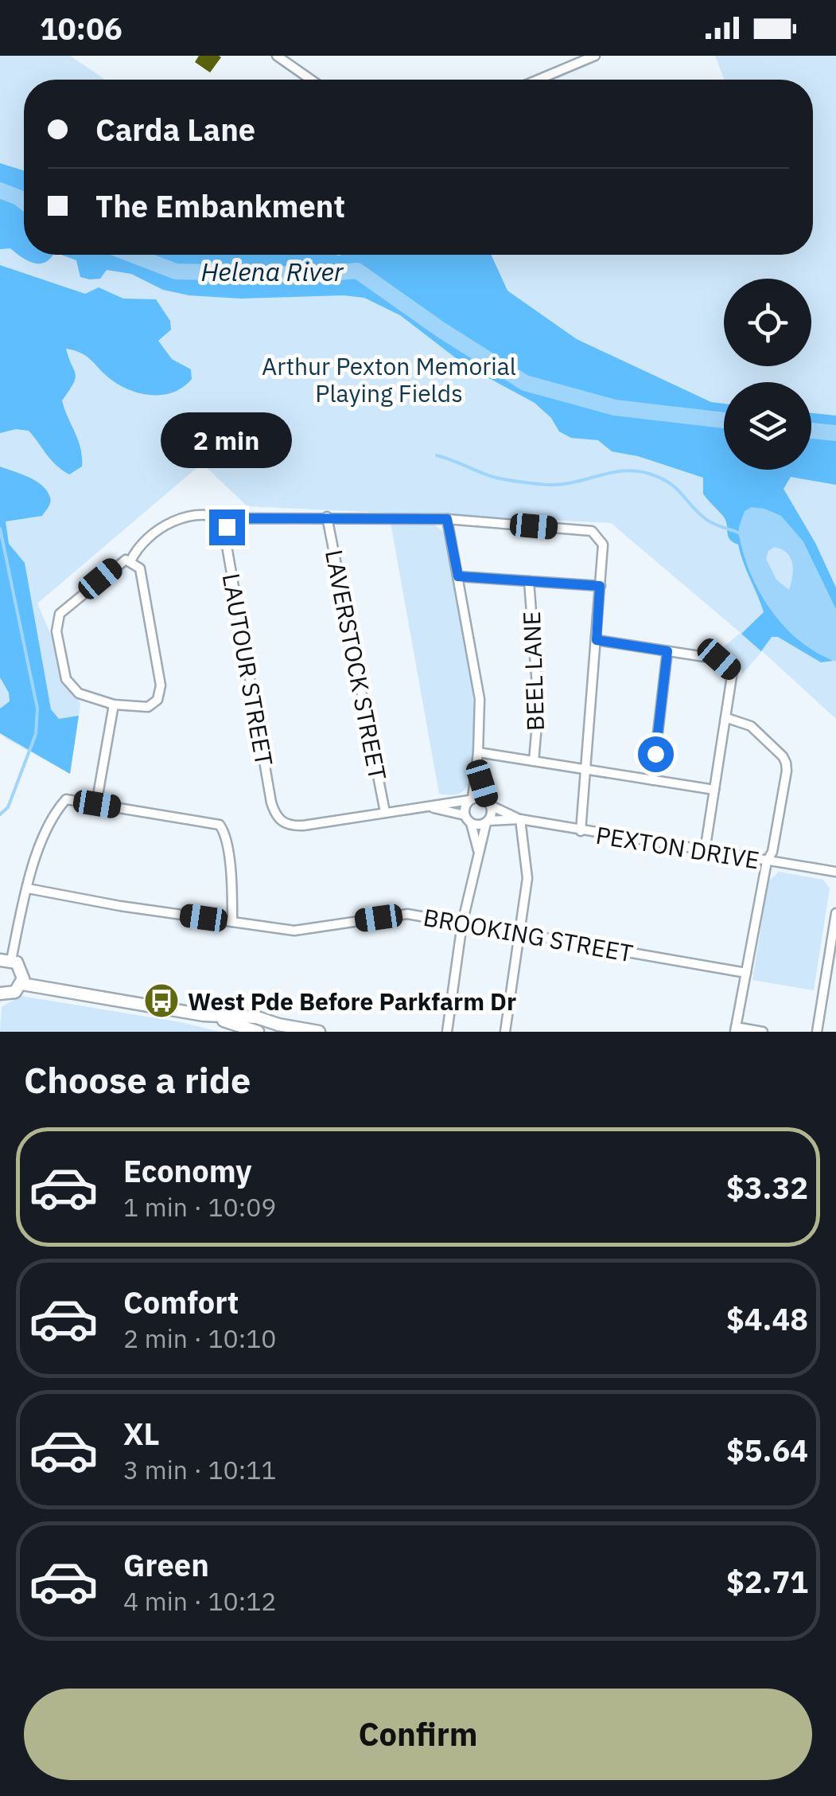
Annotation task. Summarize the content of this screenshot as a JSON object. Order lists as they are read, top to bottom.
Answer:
{
  "streets": {
    "street": [
      "LAVERSTOCK STREET",
      "LAUTOUR STREET",
      "BEEL LANE",
      "PEXTON DRIVE",
      "BROOKING STREET"
    ]
  },
  "crossings": [
    ["LAVERSTOCK STREET", "LAUTOUR STREET"]
  ],
  "water": ["Helena River"],
  "parks": ["Arthur Pexton Memorial Playing Fields"],
  "places": {
    "bus stop": ["West Pde Before Parkfarm Dr"]
  },
  "page": {
    "status": "10:06",
    "banner": ["Carda Lane", "The Embankment"],
    "bubble": "2 min",
    "heading": "Choose a ride",
    "list": [
      {
        "name": "Economy",
        "note": "1 min · 10:09",
        "value": "$3.32"
      },
      {
        "name": "Comfort",
        "note": "2 min · 10:10",
        "value": "$4.48"
      },
      {
        "name": "XL",
        "note": "3 min · 10:11",
        "value": "$5.64"
      },
      {
        "name": "Green",
        "note": "4 min · 10:12",
        "value": "$2.71"
      }
    ],
    "buttons": "Confirm"
  }
}
